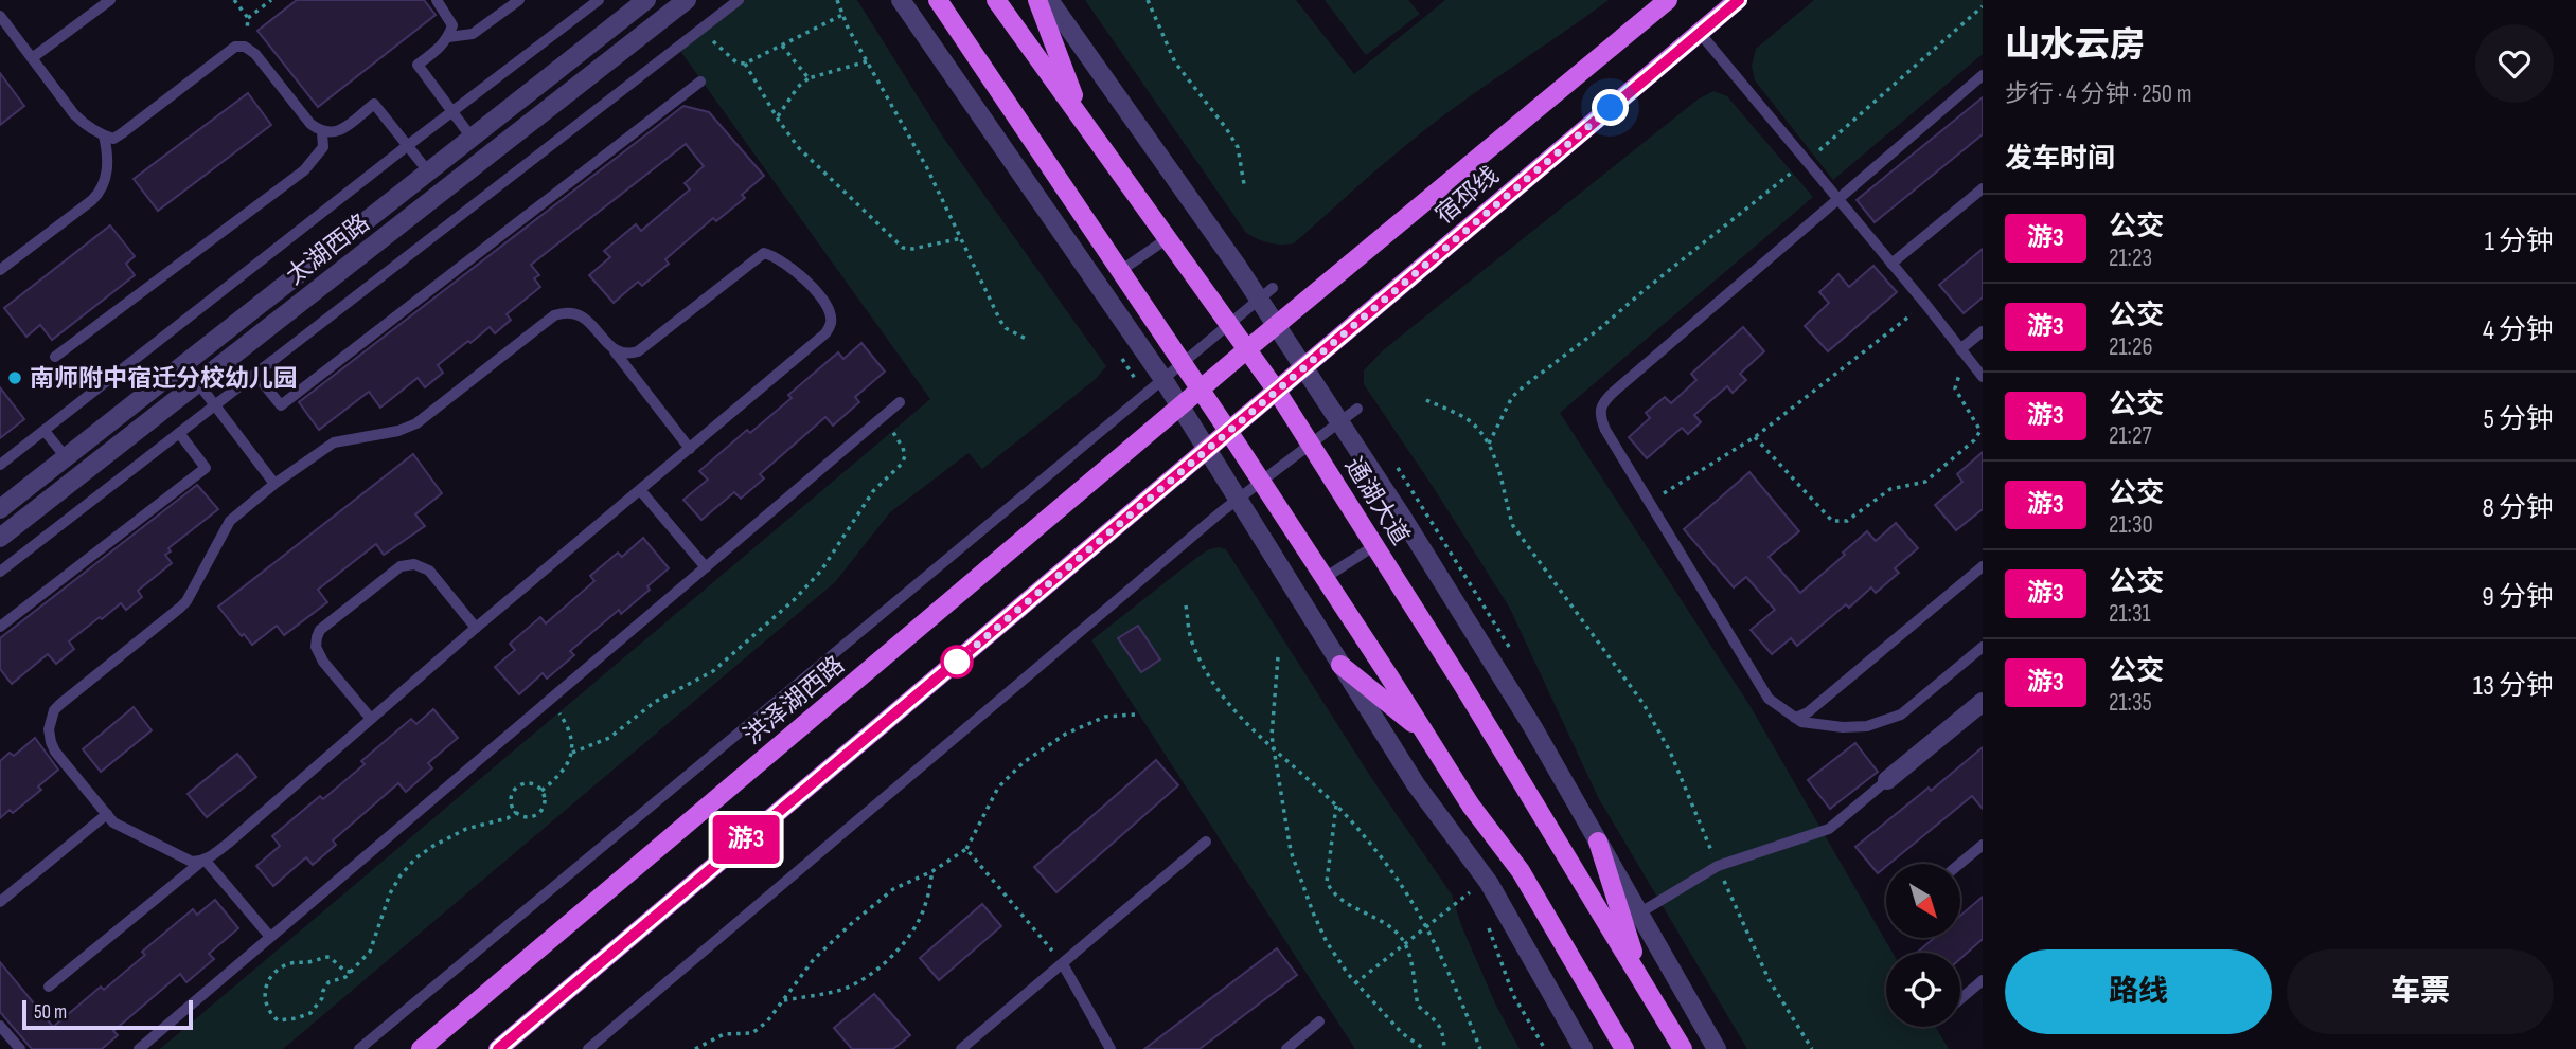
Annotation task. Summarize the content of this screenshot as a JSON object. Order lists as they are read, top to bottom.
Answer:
{
  "streets": {
    "main road": ["宿邳线", "通湖大道", "洪泽湖西路"],
    "street": ["太湖西路"]
  },
  "crossings": [
    ["宿邳线", "通湖大道"],
    ["宿邳线", "洪泽湖西路"]
  ],
  "places": ["南师附中宿迁分校幼儿园"],
  "lines": ["bus line 游3"],
  "scale_bar": "50 m",
  "north": "bottom right",
  "page": {
    "on_map": "游3",
    "heading": [
      ["山水云房", "步行 · 4 分钟 · 250 m"],
      "发车时间"
    ],
    "list": [
      {
        "mark": "游3",
        "name": "公交",
        "note": "21:23",
        "value": "1 分钟"
      },
      {
        "mark": "游3",
        "name": "公交",
        "note": "21:26",
        "value": "4 分钟"
      },
      {
        "mark": "游3",
        "name": "公交",
        "note": "21:27",
        "value": "5 分钟"
      },
      {
        "mark": "游3",
        "name": "公交",
        "note": "21:30",
        "value": "8 分钟"
      },
      {
        "mark": "游3",
        "name": "公交",
        "note": "21:31",
        "value": "9 分钟"
      },
      {
        "mark": "游3",
        "name": "公交",
        "note": "21:35",
        "value": "13 分钟"
      }
    ],
    "buttons": ["路线", "车票"],
    "scale": "50 m"
  }
}
